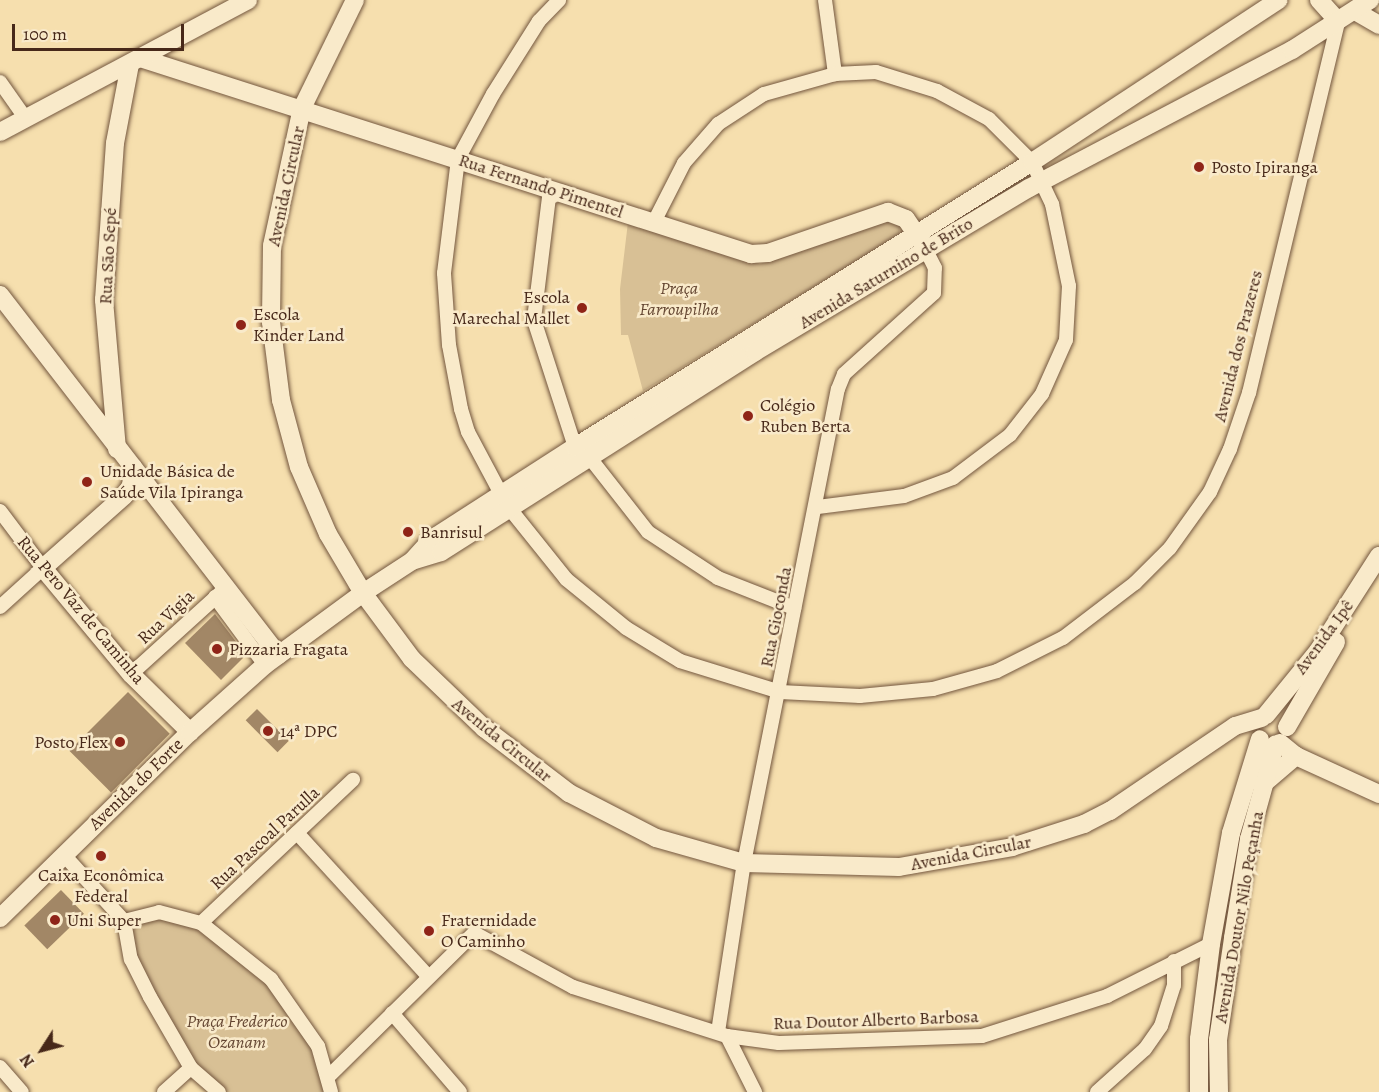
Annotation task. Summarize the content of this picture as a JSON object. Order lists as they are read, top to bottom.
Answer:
{
  "streets": {
    "street": [
      "Avenida Circular",
      "Rua Fernando Pimentel",
      "Rua São Sepé",
      "Avenida Saturnino de Brito",
      "Avenida dos Prazeres",
      "Rua Pero Vaz de Caminha",
      "Rua Vigia",
      "Rua Gioconda",
      "Avenida Ipê",
      "Avenida do Forte",
      "Rua Pascoal Parulla",
      "Avenida Doutor Nilo Peçanha",
      "Rua Doutor Alberto Barbosa"
    ]
  },
  "crossings": [
    ["Avenida Circular", "Rua Fernando Pimentel"],
    ["Avenida Circular", "Avenida Saturnino de Brito"],
    ["Avenida Circular", "Rua Gioconda"],
    ["Avenida Circular", "Avenida Ipê"],
    ["Avenida Circular", "Avenida Doutor Nilo Peçanha"],
    ["Rua Fernando Pimentel", "Rua São Sepé"],
    ["Rua Fernando Pimentel", "Avenida Saturnino de Brito"],
    ["Rua Fernando Pimentel", "Avenida dos Prazeres"],
    ["Rua Fernando Pimentel", "Rua Gioconda"],
    ["Avenida Saturnino de Brito", "Avenida dos Prazeres"],
    ["Avenida Saturnino de Brito", "Rua Gioconda"],
    ["Avenida Saturnino de Brito", "Avenida do Forte"],
    ["Avenida dos Prazeres", "Rua Gioconda"],
    ["Rua Pero Vaz de Caminha", "Rua Vigia"],
    ["Rua Pero Vaz de Caminha", "Avenida do Forte"],
    ["Rua Gioconda", "Rua Doutor Alberto Barbosa"],
    ["Avenida Ipê", "Avenida Doutor Nilo Peçanha"],
    ["Avenida Doutor Nilo Peçanha", "Rua Doutor Alberto Barbosa"]
  ],
  "parks": ["Praça Farroupilha", "Praça Frederico Ozanam"],
  "places": [
    "Posto Ipiranga",
    "Escola Marechal Mallet",
    "Escola Kinder Land",
    "Colégio Ruben Berta",
    "Unidade Básica de Saúde Vila Ipiranga",
    "Banrisul",
    "Pizzaria Fragata",
    "14ª DPC",
    "Posto Flex",
    "Caixa Econômica Federal",
    "Uni Super",
    "Fraternidade O Caminho"
  ],
  "scale_bar": "100 m",
  "north": "bottom left"
}
